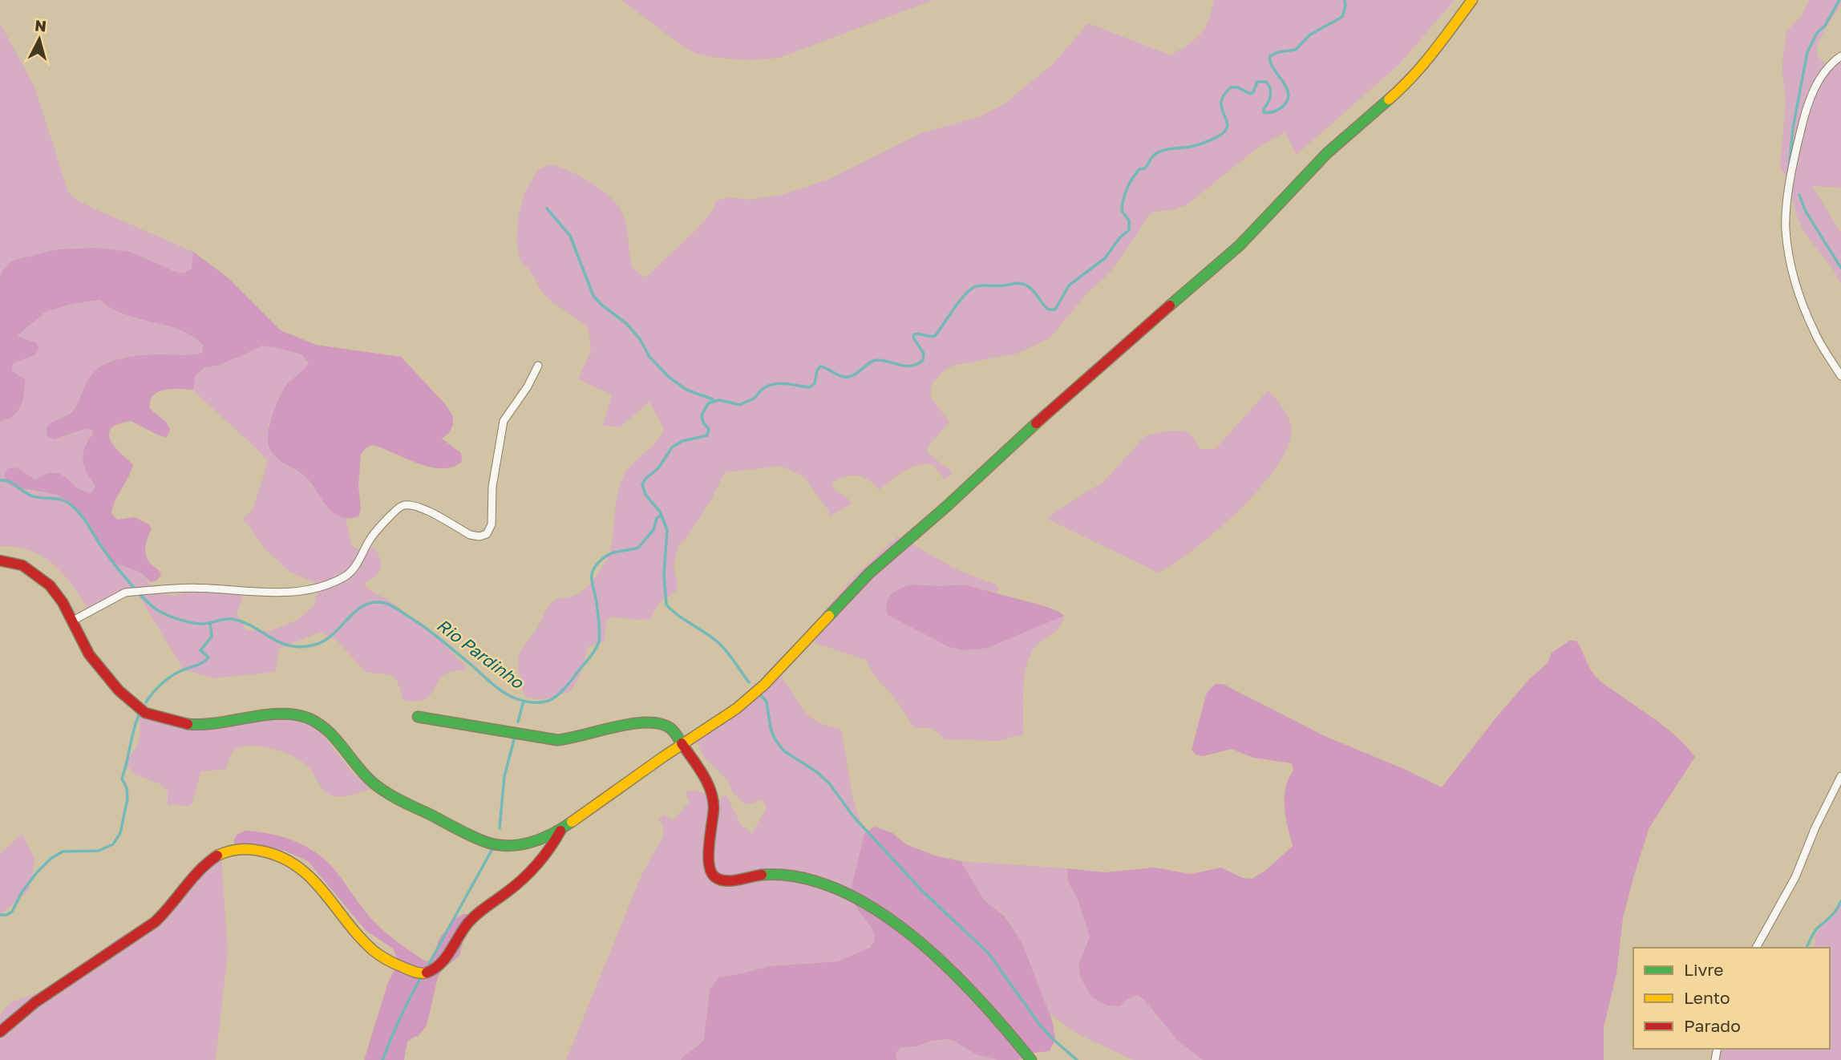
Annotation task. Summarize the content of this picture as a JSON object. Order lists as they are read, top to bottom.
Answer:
{
  "water": ["Rio Pardinho"],
  "legend": ["Livre", "Lento", "Parado"],
  "north": "top"
}
